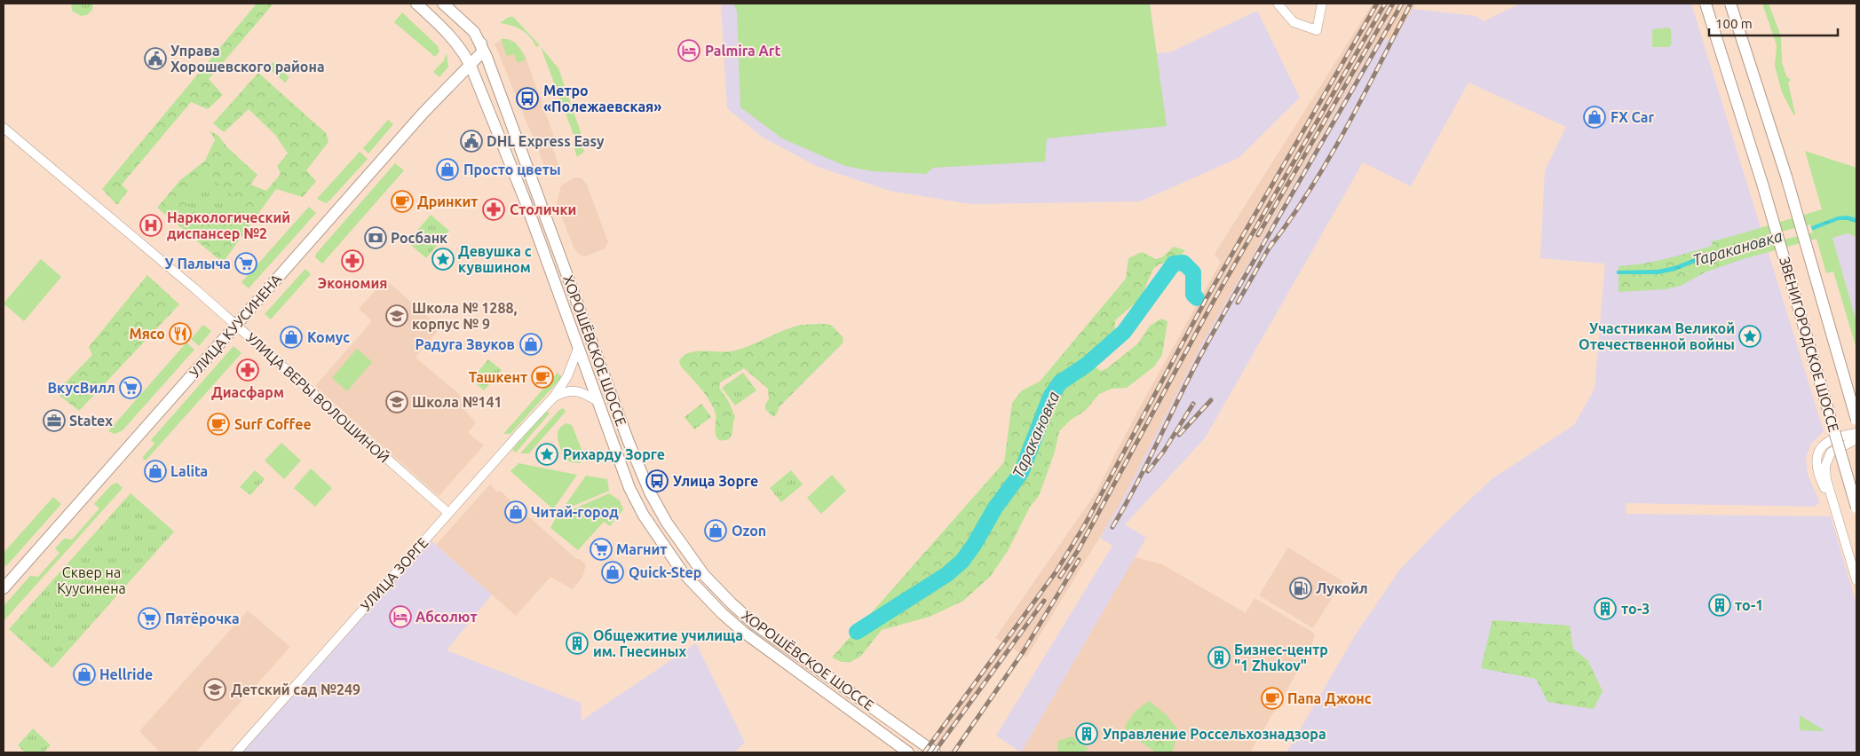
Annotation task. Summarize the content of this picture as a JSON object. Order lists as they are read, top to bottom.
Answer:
{
  "streets": {
    "main road": ["УЛИЦА КУУСИНЕНА", "ЗВЕНИГОРОДСКОЕ ШОССЕ", "ХОРОШЁВСКОЕ ШОССЕ"],
    "street": ["УЛИЦА ВЕРЫ ВОЛОШИНОЙ", "УЛИЦА ЗОРГЕ"]
  },
  "crossings": [
    ["УЛИЦА КУУСИНЕНА", "ХОРОШЁВСКОЕ ШОССЕ"],
    ["УЛИЦА КУУСИНЕНА", "УЛИЦА ВЕРЫ ВОЛОШИНОЙ"],
    ["ХОРОШЁВСКОЕ ШОССЕ", "УЛИЦА ЗОРГЕ"],
    ["УЛИЦА ВЕРЫ ВОЛОШИНОЙ", "УЛИЦА ЗОРГЕ"]
  ],
  "water": ["Таракановка"],
  "parks": ["Сквер на Куусинена"],
  "places": {
    "hotel": ["Palmira Art", "Абсолют"],
    "public building": ["Управа Хорошевского района", "DHL Express Easy"],
    "bus stop": ["Метро «Полежаевская»", "Улица Зорге"],
    "shop": [
      "FX Car",
      "Просто цветы",
      "Комус",
      "Радуга Звуков",
      "Lalita",
      "Читай-город",
      "Ozon",
      "Quick-Step",
      "Hellride"
    ],
    "cafe": [
      "Дринкит",
      "Ташкент",
      "Surf Coffee",
      "Папа Джонс"
    ],
    "pharmacy": ["Столички", "Экономия", "Диасфарм"],
    "hospital": ["Наркологический диспансер №2"],
    "bank": ["Росбанк"],
    "place": ["Девушка с кувшином", "Участникам Великой Отечественной войны", "Рихарду Зорге"],
    "supermarket": [
      "У Палыча",
      "ВкусВилл",
      "Магнит",
      "Пятёрочка"
    ],
    "school or university": ["Школа № 1288, корпус № 9", "Школа №141", "Детский сад №249"],
    "restaurant": ["Мясо"],
    "office": ["Statex"],
    "fuel station": ["Лукойл"],
    "building": [
      "то-1",
      "то-3",
      "Общежитие училища им. Гнесиных",
      "Бизнес-центр \"1 Zhukov\"",
      "Управление Россельхознадзора"
    ]
  },
  "scale_bar": "100 m"
}
